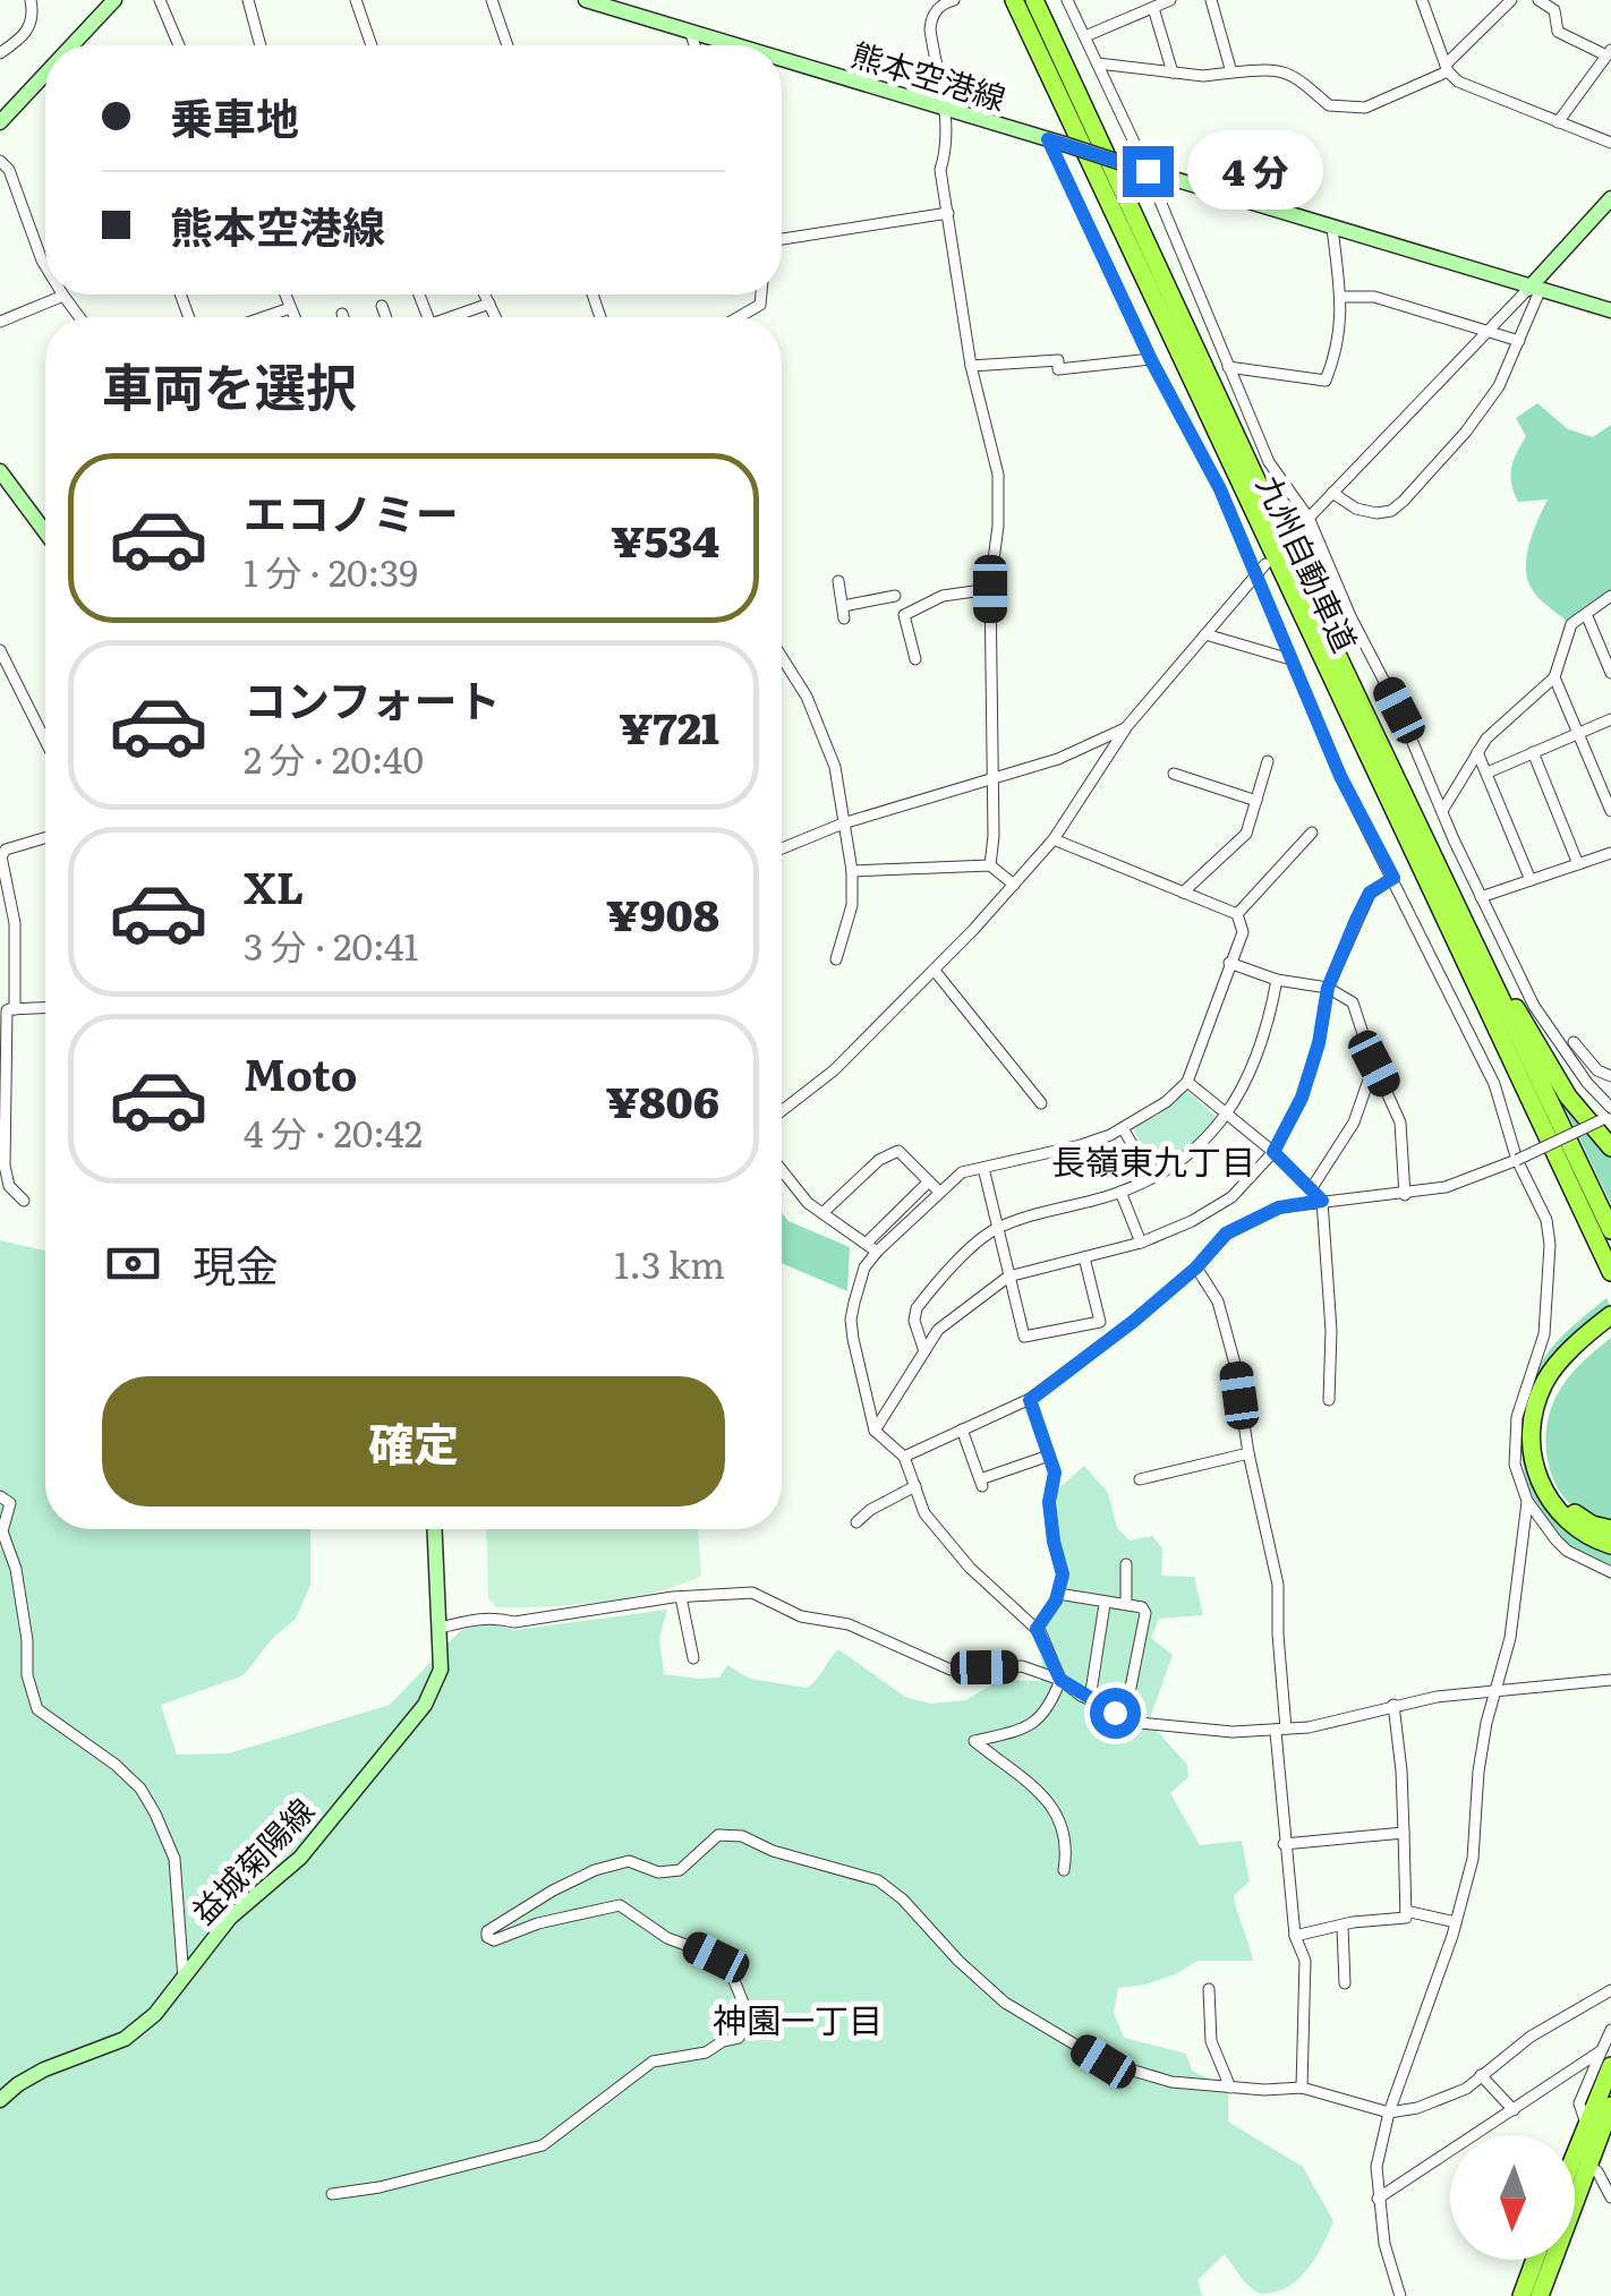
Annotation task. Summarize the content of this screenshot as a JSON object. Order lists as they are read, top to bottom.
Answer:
{
  "streets": {
    "highway": ["九州自動車道"],
    "main road": ["熊本空港線", "益城菊陽線"]
  },
  "districts": ["長嶺東九丁目", "神園一丁目"],
  "north": "bottom",
  "page": {
    "banner": ["乗車地", "熊本空港線"],
    "bubble": "4 分",
    "heading": "車両を選択",
    "list": [
      {
        "name": "エコノミー",
        "note": "1 分 · 20:39",
        "value": "¥534"
      },
      {
        "name": "コンフォート",
        "note": "2 分 · 20:40",
        "value": "¥721"
      },
      {
        "name": "XL",
        "note": "3 分 · 20:41",
        "value": "¥908"
      },
      {
        "name": "Moto",
        "note": "4 分 · 20:42",
        "value": "¥806"
      }
    ],
    "pay": ["現金", "1.3 km"],
    "buttons": "確定"
  }
}
